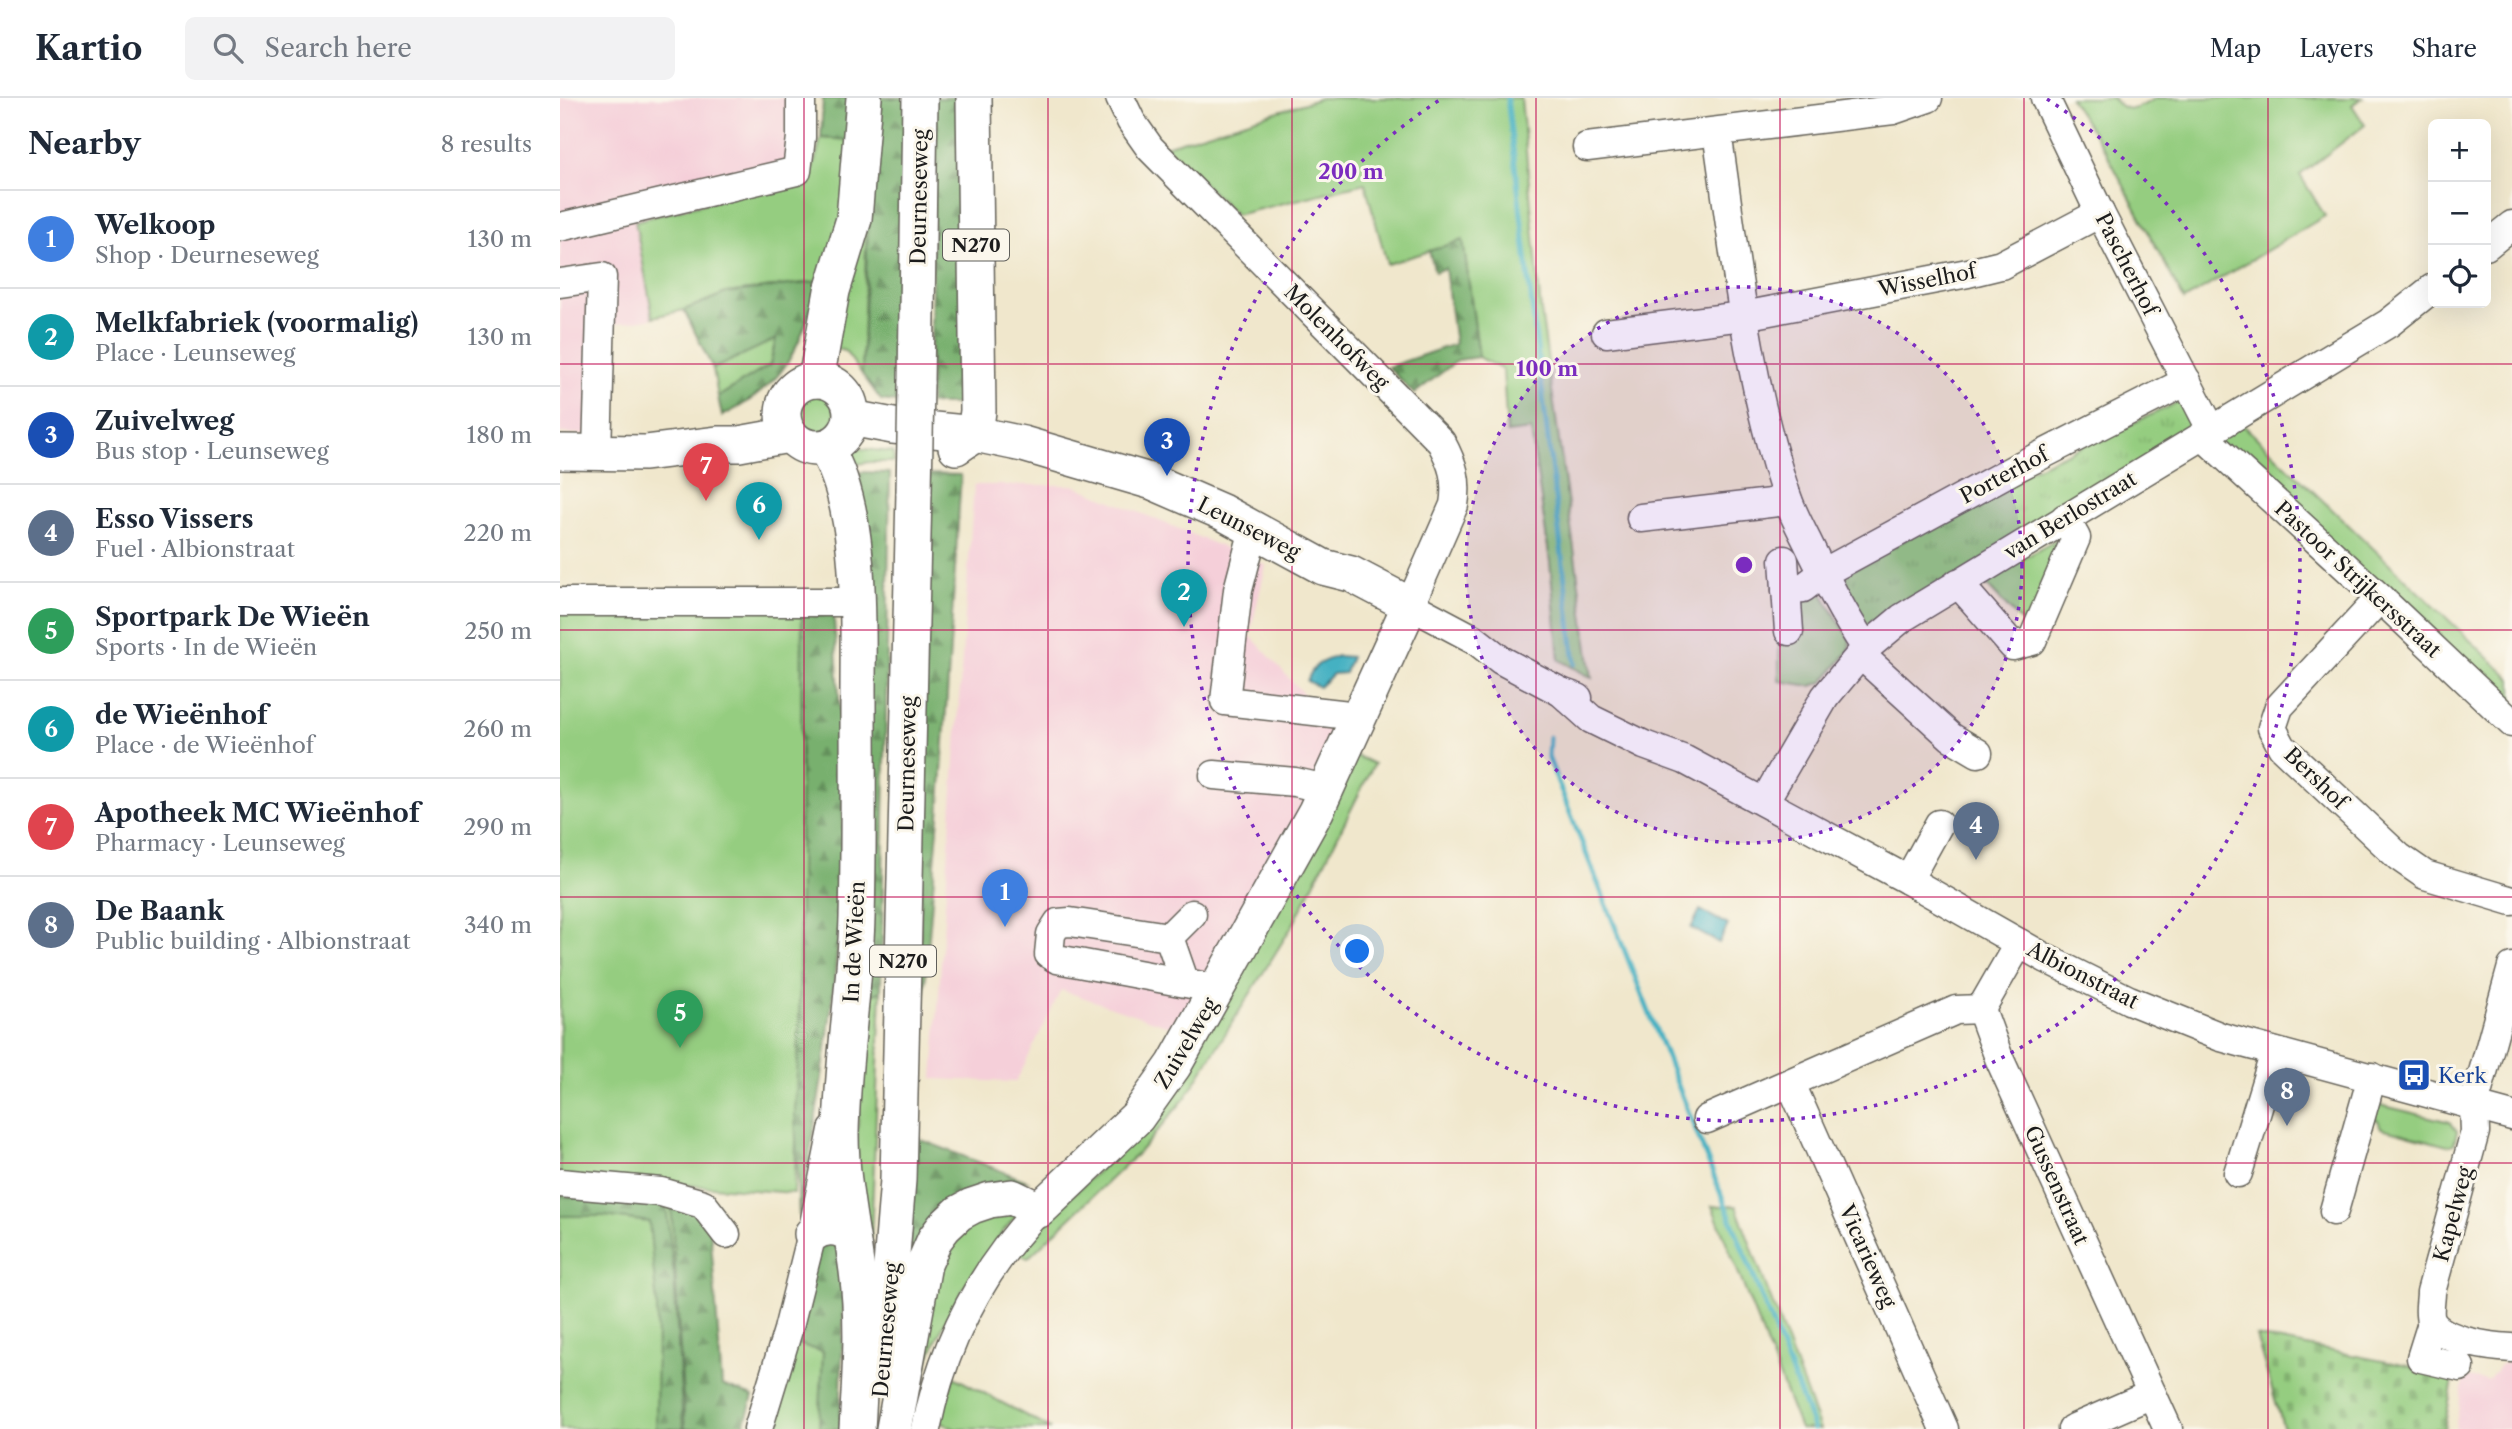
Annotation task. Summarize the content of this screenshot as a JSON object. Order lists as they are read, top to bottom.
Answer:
{
  "streets": {
    "main road": [
      "Deurneseweg",
      "N270",
      "Leunseweg",
      "In de Wieën",
      "Zuivelweg"
    ],
    "street": [
      "Pascherhof",
      "Wisselhof",
      "Molenhofweg",
      "Porterhof",
      "van Berlostraat",
      "Pastoor Strijkersstraat",
      "Bershof",
      "Albionstraat",
      "Gussenstraat",
      "Kapelweg",
      "Vicarieweg"
    ]
  },
  "crossings": [
    ["N270", "Leunseweg"],
    ["Pascherhof", "Wisselhof"],
    ["Pascherhof", "Porterhof"],
    ["Pascherhof", "van Berlostraat"],
    ["Pascherhof", "Pastoor Strijkersstraat"],
    ["Molenhofweg", "Leunseweg"],
    ["Molenhofweg", "Albionstraat"],
    ["Molenhofweg", "Zuivelweg"],
    ["van Berlostraat", "Pastoor Strijkersstraat"],
    ["van Berlostraat", "Albionstraat"],
    ["Leunseweg", "In de Wieën"],
    ["Leunseweg", "Albionstraat"],
    ["Leunseweg", "Zuivelweg"],
    ["Pastoor Strijkersstraat", "Bershof"],
    ["Albionstraat", "Zuivelweg"],
    ["Albionstraat", "Kapelweg"]
  ],
  "places": {
    "bus stop": ["Kerk"]
  },
  "page": {
    "header": "Kartio",
    "search": "Search here",
    "nav": ["Map", "Layers", "Share"],
    "heading": ["Nearby", "8 results"],
    "map_buttons": ["+", "−"],
    "list": [
      {
        "mark": "1",
        "name": "Welkoop",
        "note": "Shop · Deurneseweg",
        "value": "130 m"
      },
      {
        "mark": "2",
        "name": "Melkfabriek (voormalig)",
        "note": "Place · Leunseweg",
        "value": "130 m"
      },
      {
        "mark": "3",
        "name": "Zuivelweg",
        "note": "Bus stop · Leunseweg",
        "value": "180 m"
      },
      {
        "mark": "4",
        "name": "Esso Vissers",
        "note": "Fuel · Albionstraat",
        "value": "220 m"
      },
      {
        "mark": "5",
        "name": "Sportpark De Wieën",
        "note": "Sports · In de Wieën",
        "value": "250 m"
      },
      {
        "mark": "6",
        "name": "de Wieënhof",
        "note": "Place · de Wieënhof",
        "value": "260 m"
      },
      {
        "mark": "7",
        "name": "Apotheek MC Wieënhof",
        "note": "Pharmacy · Leunseweg",
        "value": "290 m"
      },
      {
        "mark": "8",
        "name": "De Baank",
        "note": "Public building · Albionstraat",
        "value": "340 m"
      }
    ],
    "pins": [
      "3",
      "7",
      "6",
      "2",
      "4",
      "1",
      "5",
      "8"
    ]
  },
  "rings": ["200 m", "100 m"]
}
